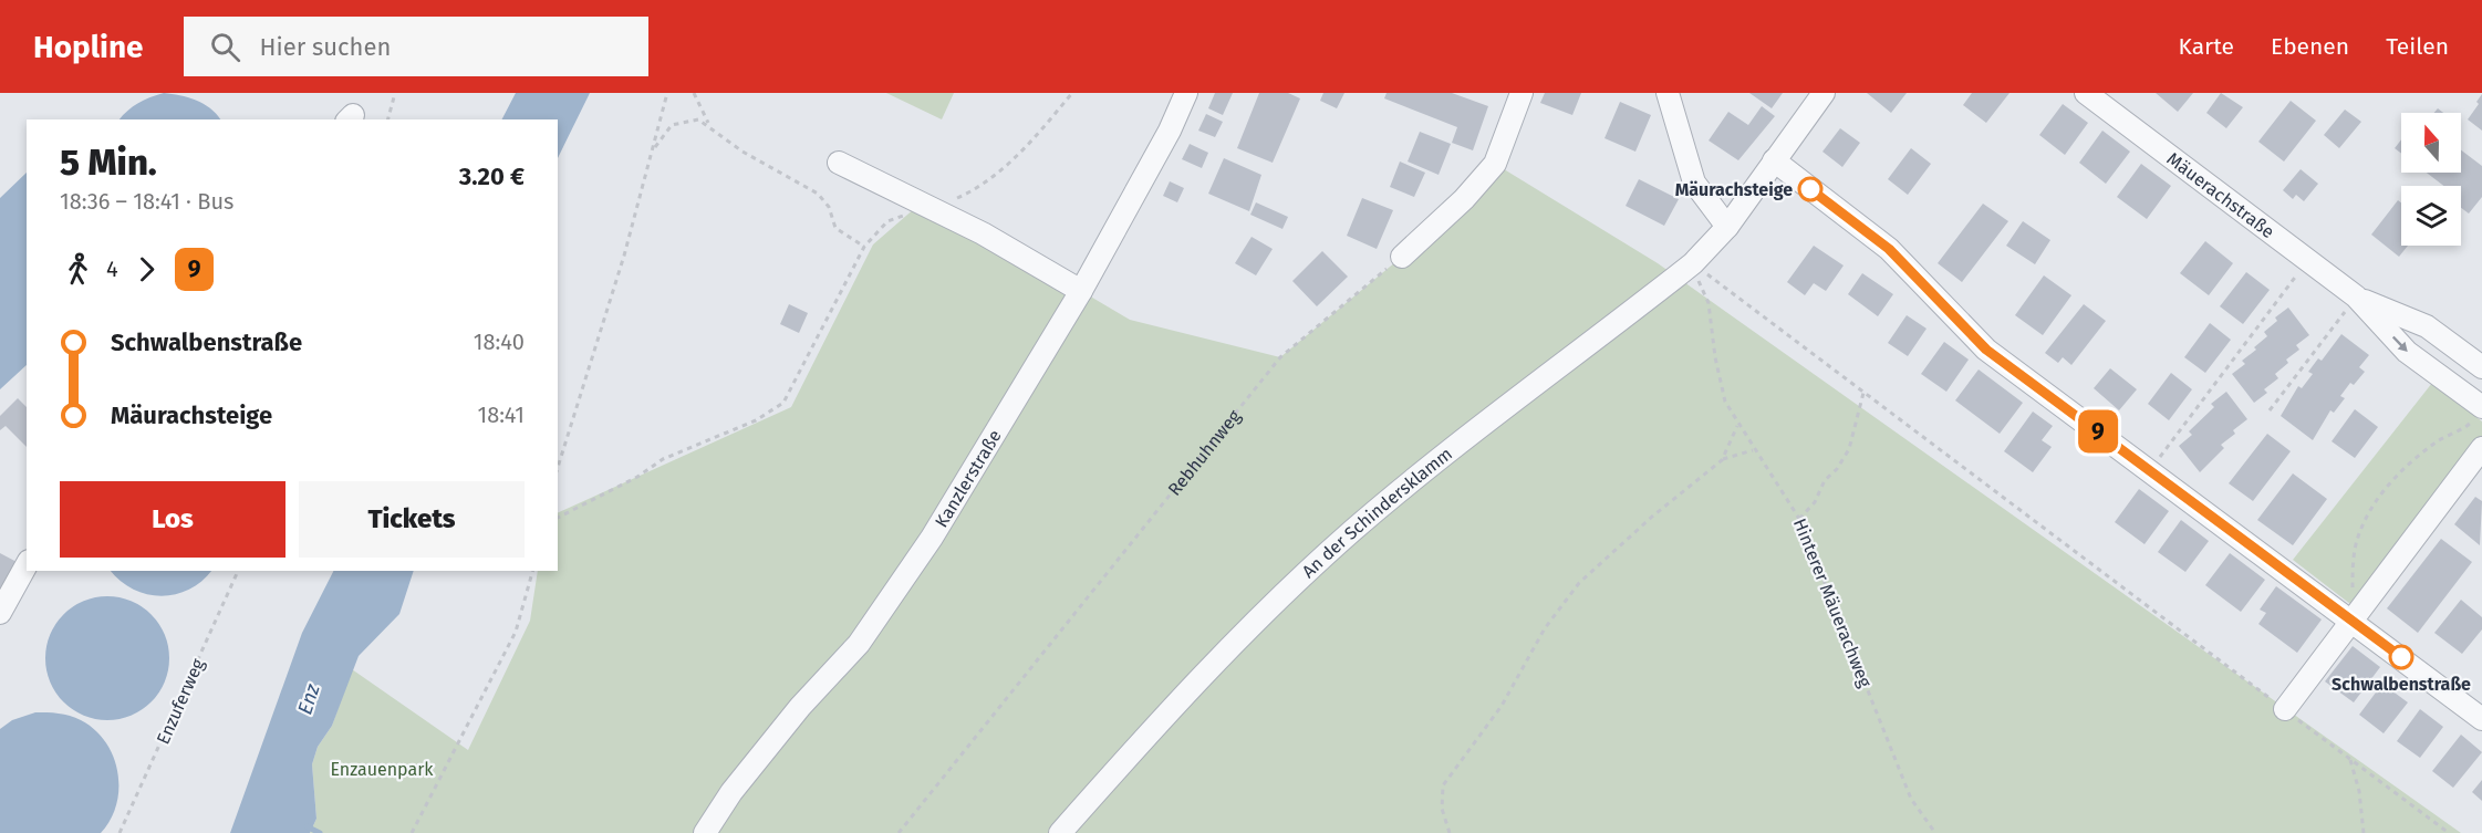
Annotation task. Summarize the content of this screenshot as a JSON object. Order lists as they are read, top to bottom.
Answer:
{
  "streets": {
    "street": ["Mäuerachstraße", "Kanzlerstraße", "An der Schindersklamm"],
    "path": ["Rebhuhnweg", "Hinterer Mäuerachweg", "Enzuferweg"]
  },
  "crossings": [
    ["An der Schindersklamm", "Hinterer Mäuerachweg"]
  ],
  "water": ["Enz"],
  "parks": ["Enzauenpark"],
  "places": ["Mäurachsteige", "Schwalbenstraße"],
  "lines": ["bus line 9"],
  "north": "top",
  "page": {
    "header": "Hopline",
    "search": "Hier suchen",
    "nav": ["Karte", "Ebenen", "Teilen"],
    "on_map": "9",
    "heading": ["5 Min.", "18:36 – 18:41 · Bus", "3.20 €"],
    "legs": ["4", "9"],
    "list": [
      {
        "name": "Schwalbenstraße",
        "value": "18:40"
      },
      {
        "name": "Mäurachsteige",
        "value": "18:41"
      }
    ],
    "buttons": ["Los", "Tickets"]
  }
}
